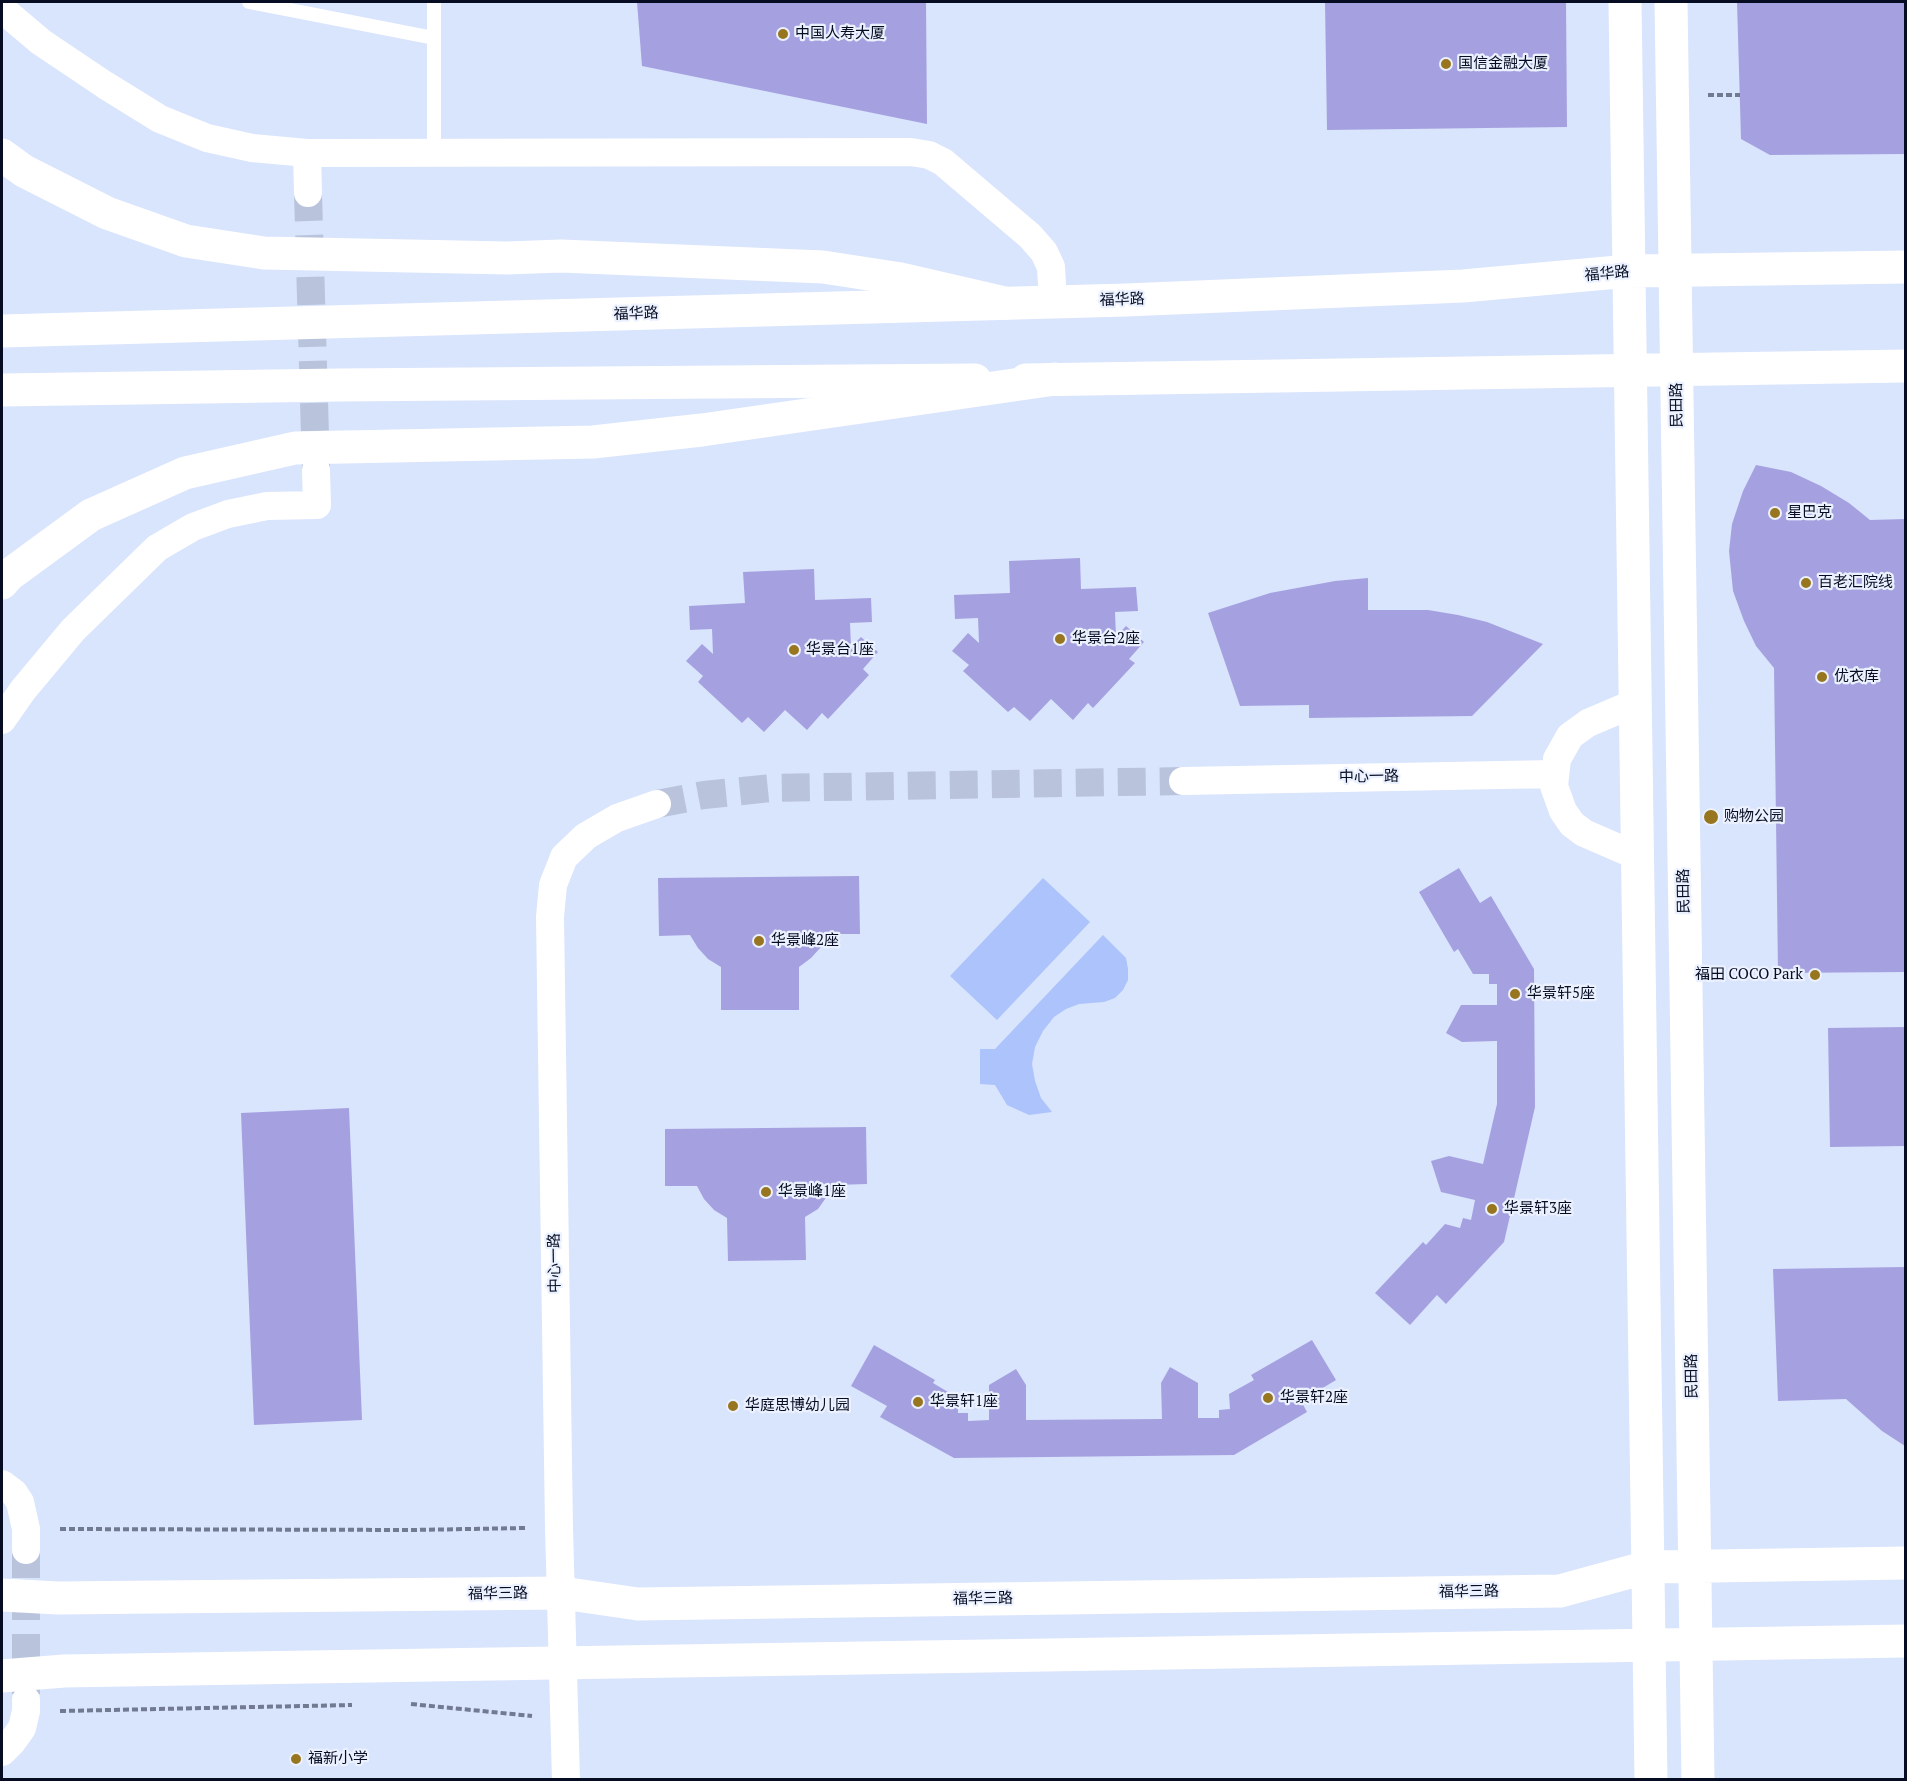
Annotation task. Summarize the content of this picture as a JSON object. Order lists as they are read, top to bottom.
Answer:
{
  "streets": {
    "street": [
      "福华路",
      "民田路",
      "中心一路",
      "福华三路"
    ]
  },
  "crossings": [
    ["福华路", "民田路"],
    ["民田路", "福华三路"],
    ["中心一路", "福华三路"]
  ],
  "places": [
    "中国人寿大厦",
    "国信金融大厦",
    "星巴克",
    "百老汇院线",
    "华景台2座",
    "华景台1座",
    "优衣库",
    "购物公园",
    "华景峰2座",
    "福田 COCO Park",
    "华景轩5座",
    "华景峰1座",
    "华景轩3座",
    "华景轩2座",
    "华景轩1座",
    "华庭思博幼儿园",
    "福新小学"
  ]
}
